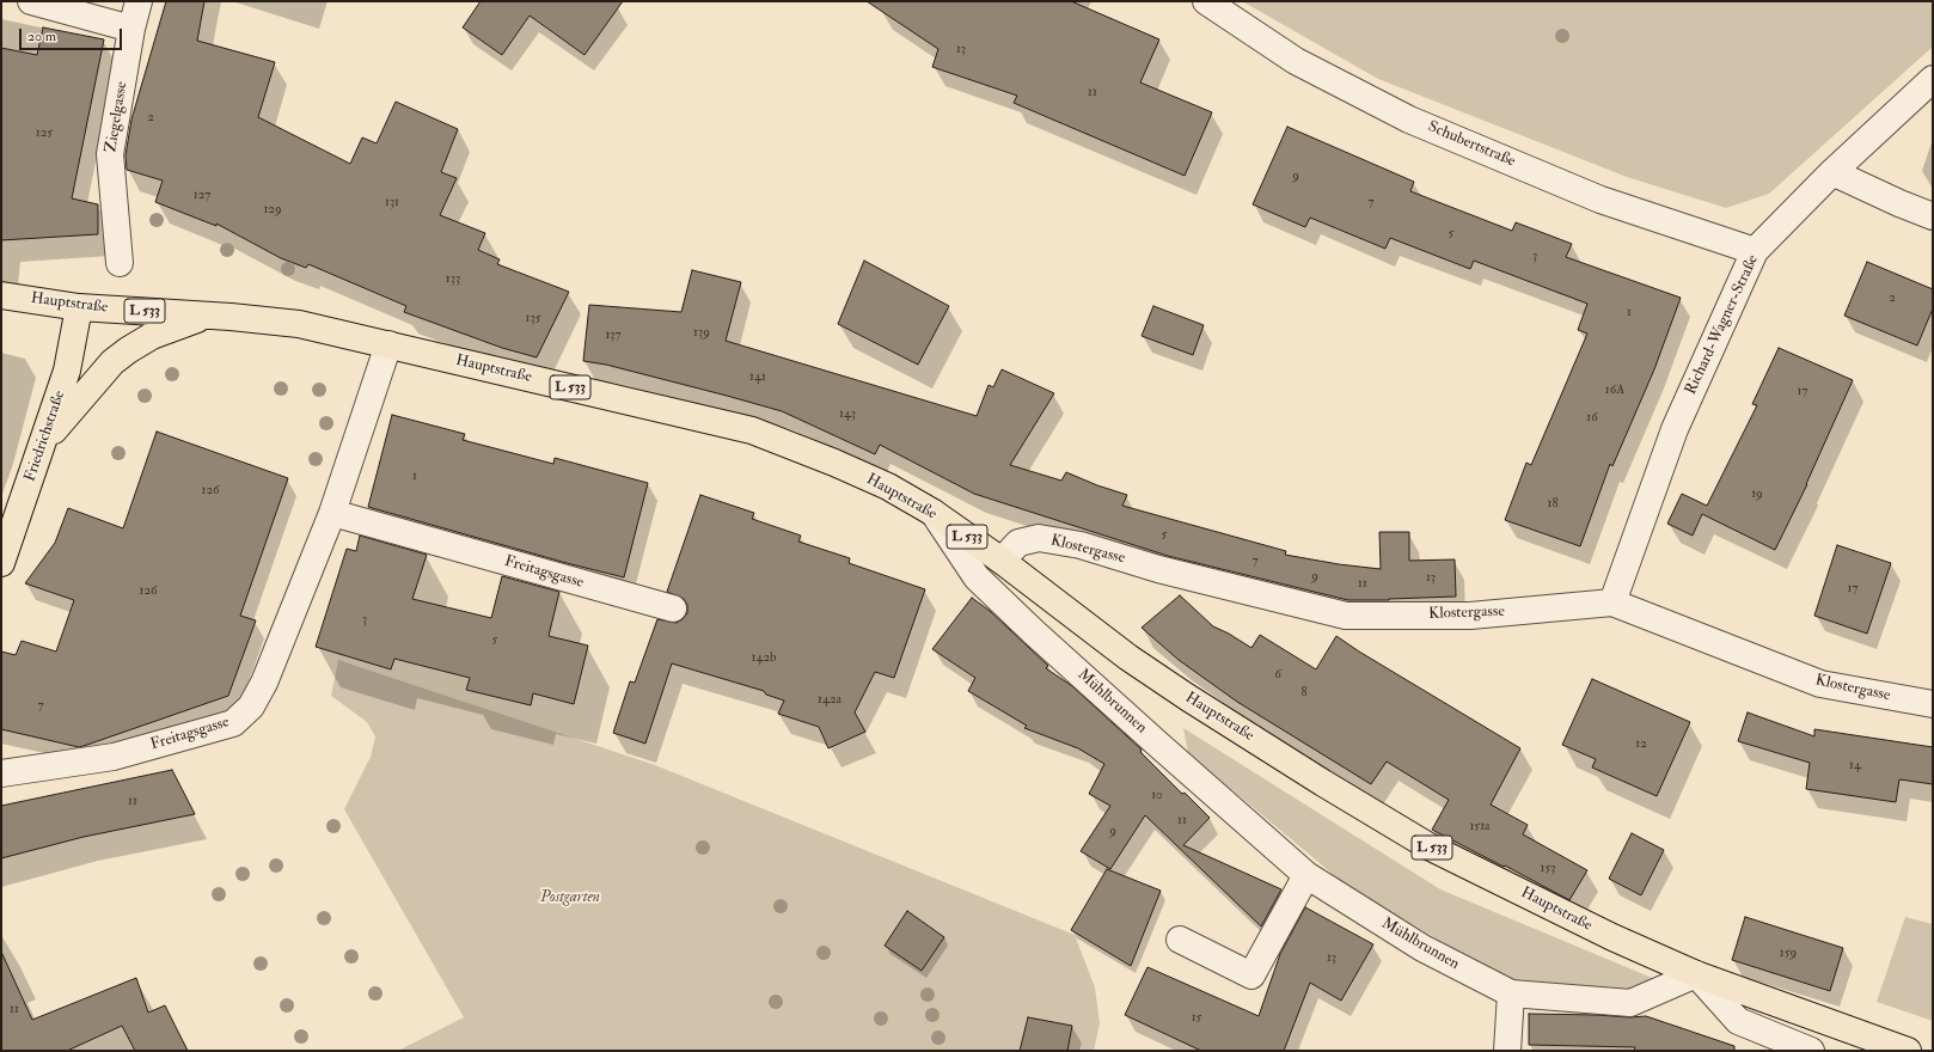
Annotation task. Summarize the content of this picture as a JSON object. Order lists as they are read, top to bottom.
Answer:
{
  "streets": {
    "main road": ["Hauptstraße", "L 533", "Friedrichstraße"],
    "street": [
      "Ziegelgasse",
      "Schubertstraße",
      "Richard-Wagner-Straße",
      "Klostergasse",
      "Freitagsgasse",
      "Mühlbrunnen"
    ]
  },
  "crossings": [
    ["Schubertstraße", "Richard-Wagner-Straße"],
    ["Hauptstraße", "Friedrichstraße"],
    ["Hauptstraße", "Klostergasse"],
    ["Hauptstraße", "Freitagsgasse"],
    ["Hauptstraße", "Mühlbrunnen"],
    ["Richard-Wagner-Straße", "Klostergasse"]
  ],
  "parks": ["Postgarten"],
  "house_numbers": [
    "13",
    "11",
    "2",
    "125",
    "9",
    "127",
    "131",
    "7",
    "129",
    "5",
    "3",
    "133",
    "2",
    "1",
    "135",
    "139",
    "137",
    "141",
    "16A",
    "17",
    "143",
    "16",
    "1",
    "126",
    "19",
    "18",
    "5",
    "7",
    "9",
    "13",
    "11",
    "17",
    "126",
    "3",
    "5",
    "142b",
    "6",
    "8",
    "142a",
    "7",
    "12",
    "14",
    "10",
    "11",
    "11",
    "151a",
    "9",
    "153",
    "159",
    "13",
    "11",
    "15"
  ],
  "scale_bar": "20 m"
}
